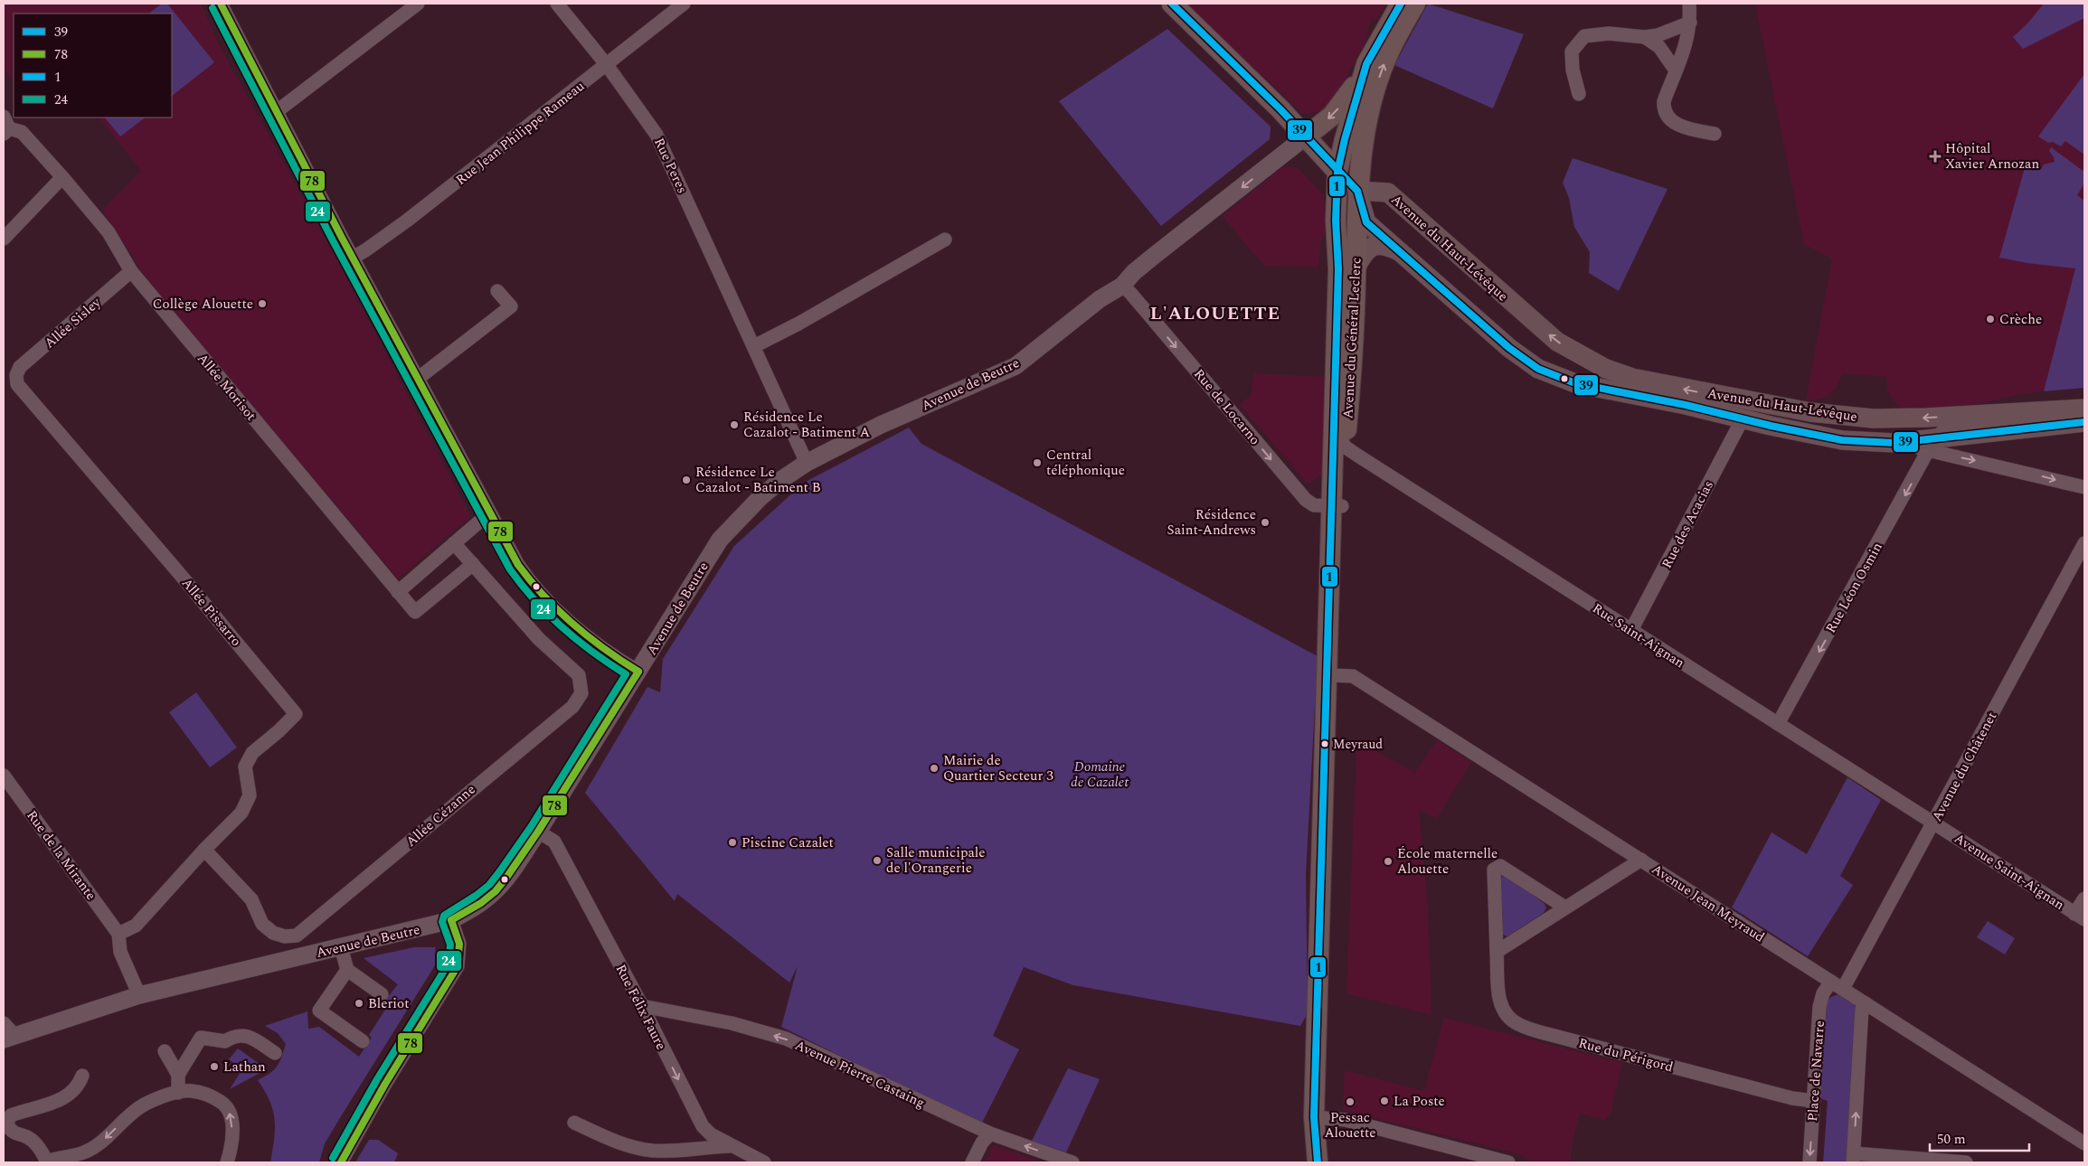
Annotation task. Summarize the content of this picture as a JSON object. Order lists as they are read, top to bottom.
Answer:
{
  "streets": {
    "main road": ["Avenue du Haut-Lévêque", "Avenue du Général Leclerc"],
    "street": [
      "Rue Jean Philippe Rameau",
      "Rue Peres",
      "Allée Sisley",
      "Avenue de Beutre",
      "Allée Morisot",
      "Rue de Locarno",
      "Rue des Acacias",
      "Rue Léon Osmin",
      "Allée Pissarro",
      "Rue Saint-Aignan",
      "Avenue du Châtenet",
      "Allée Cézanne",
      "Rue de la Mirante",
      "Avenue Saint-Aignan",
      "Avenue Jean Meyraud",
      "Rue Félix Faure",
      "Rue du Périgord",
      "Place de Navarre",
      "Avenue Pierre Castaing"
    ]
  },
  "crossings": [
    ["Rue Jean Philippe Rameau", "Rue Peres"],
    ["Rue Peres", "Avenue de Beutre"],
    ["Avenue du Haut-Lévêque", "Avenue du Général Leclerc"],
    ["Avenue du Haut-Lévêque", "Rue des Acacias"],
    ["Avenue du Haut-Lévêque", "Rue Léon Osmin"],
    ["Allée Sisley", "Allée Morisot"],
    ["Allée Sisley", "Allée Pissarro"],
    ["Avenue du Général Leclerc", "Rue de Locarno"],
    ["Avenue du Général Leclerc", "Rue Saint-Aignan"],
    ["Avenue du Général Leclerc", "Avenue Jean Meyraud"],
    ["Avenue de Beutre", "Rue de Locarno"],
    ["Avenue de Beutre", "Rue de la Mirante"],
    ["Avenue de Beutre", "Rue Félix Faure"],
    ["Allée Morisot", "Allée Cézanne"],
    ["Rue des Acacias", "Rue Saint-Aignan"],
    ["Rue Léon Osmin", "Rue Saint-Aignan"],
    ["Allée Pissarro", "Allée Cézanne"],
    ["Rue Saint-Aignan", "Avenue du Châtenet"],
    ["Rue Saint-Aignan", "Avenue Saint-Aignan"],
    ["Avenue du Châtenet", "Avenue Saint-Aignan"],
    ["Avenue du Châtenet", "Avenue Jean Meyraud"],
    ["Avenue du Châtenet", "Place de Navarre"],
    ["Avenue Jean Meyraud", "Place de Navarre"],
    ["Rue Félix Faure", "Avenue Pierre Castaing"],
    ["Rue du Périgord", "Place de Navarre"]
  ],
  "one_way": [
    "Rue de Locarno",
    "Rue Léon Osmin",
    "Rue Félix Faure",
    "Avenue Pierre Castaing"
  ],
  "districts": ["L'ALOUETTE"],
  "parks": ["Domaine de Cazalet"],
  "places": {
    "health": ["Hôpital Xavier Arnozan"],
    "other": [
      "Collège Alouette",
      "Crèche",
      "Résidence Le Cazalot - Batiment A",
      "Central téléphonique",
      "Résidence Le Cazalot - Batiment B",
      "Résidence Saint-Andrews",
      "Meyraud",
      "Mairie de Quartier Secteur 3",
      "Piscine Cazalet",
      "Salle municipale de l'Orangerie",
      "École maternelle Alouette",
      "Bleriot",
      "Lathan",
      "La Poste",
      "Pessac Alouette"
    ]
  },
  "lines": [
    "transit line 39",
    "transit line 78",
    "transit line 1",
    "transit line 24"
  ],
  "legend": [
    "39",
    "78",
    "1",
    "24"
  ],
  "scale_bar": "50 m"
}
